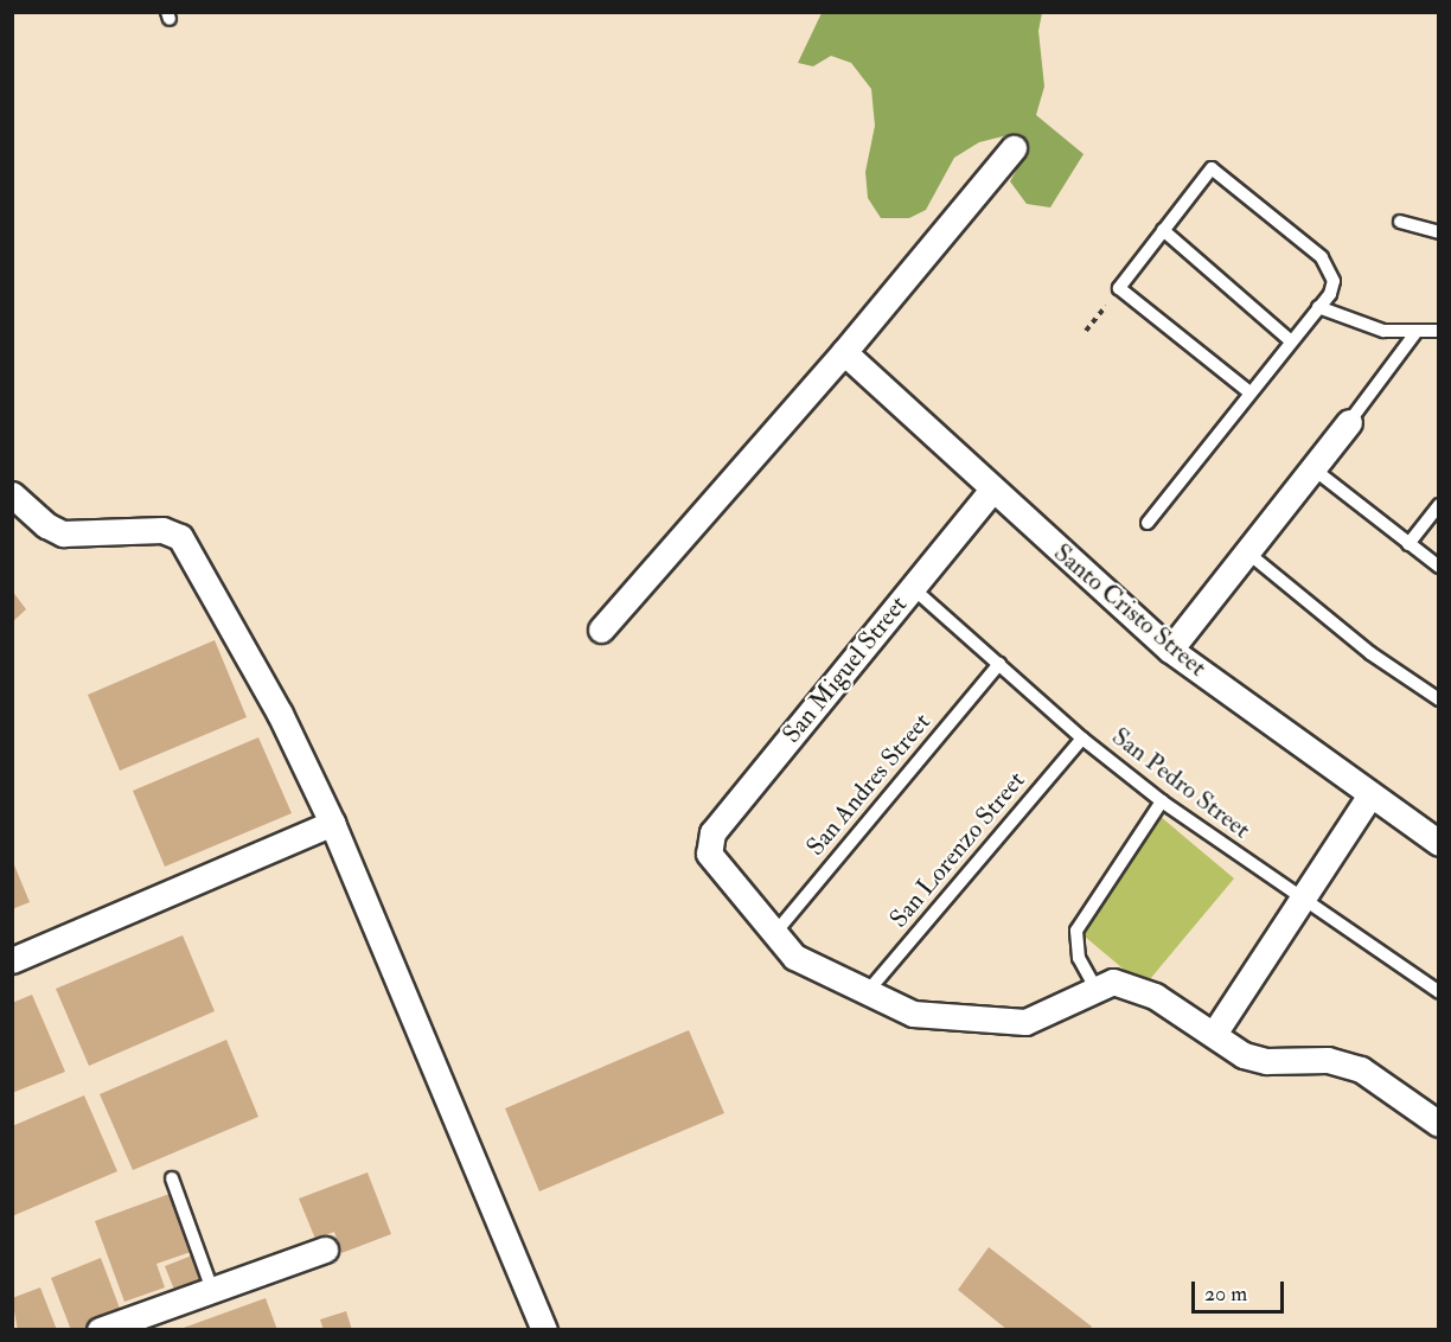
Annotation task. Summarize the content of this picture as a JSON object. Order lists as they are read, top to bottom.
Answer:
{
  "streets": {
    "street": ["Santo Cristo Street", "San Miguel Street"],
    "lane": ["San Pedro Street", "San Andres Street", "San Lorenzo Street"]
  },
  "crossings": [
    ["Santo Cristo Street", "San Miguel Street"],
    ["San Miguel Street", "San Pedro Street"],
    ["San Miguel Street", "San Andres Street"],
    ["San Pedro Street", "San Andres Street"],
    ["San Pedro Street", "San Lorenzo Street"]
  ],
  "scale_bar": "20 m"
}
